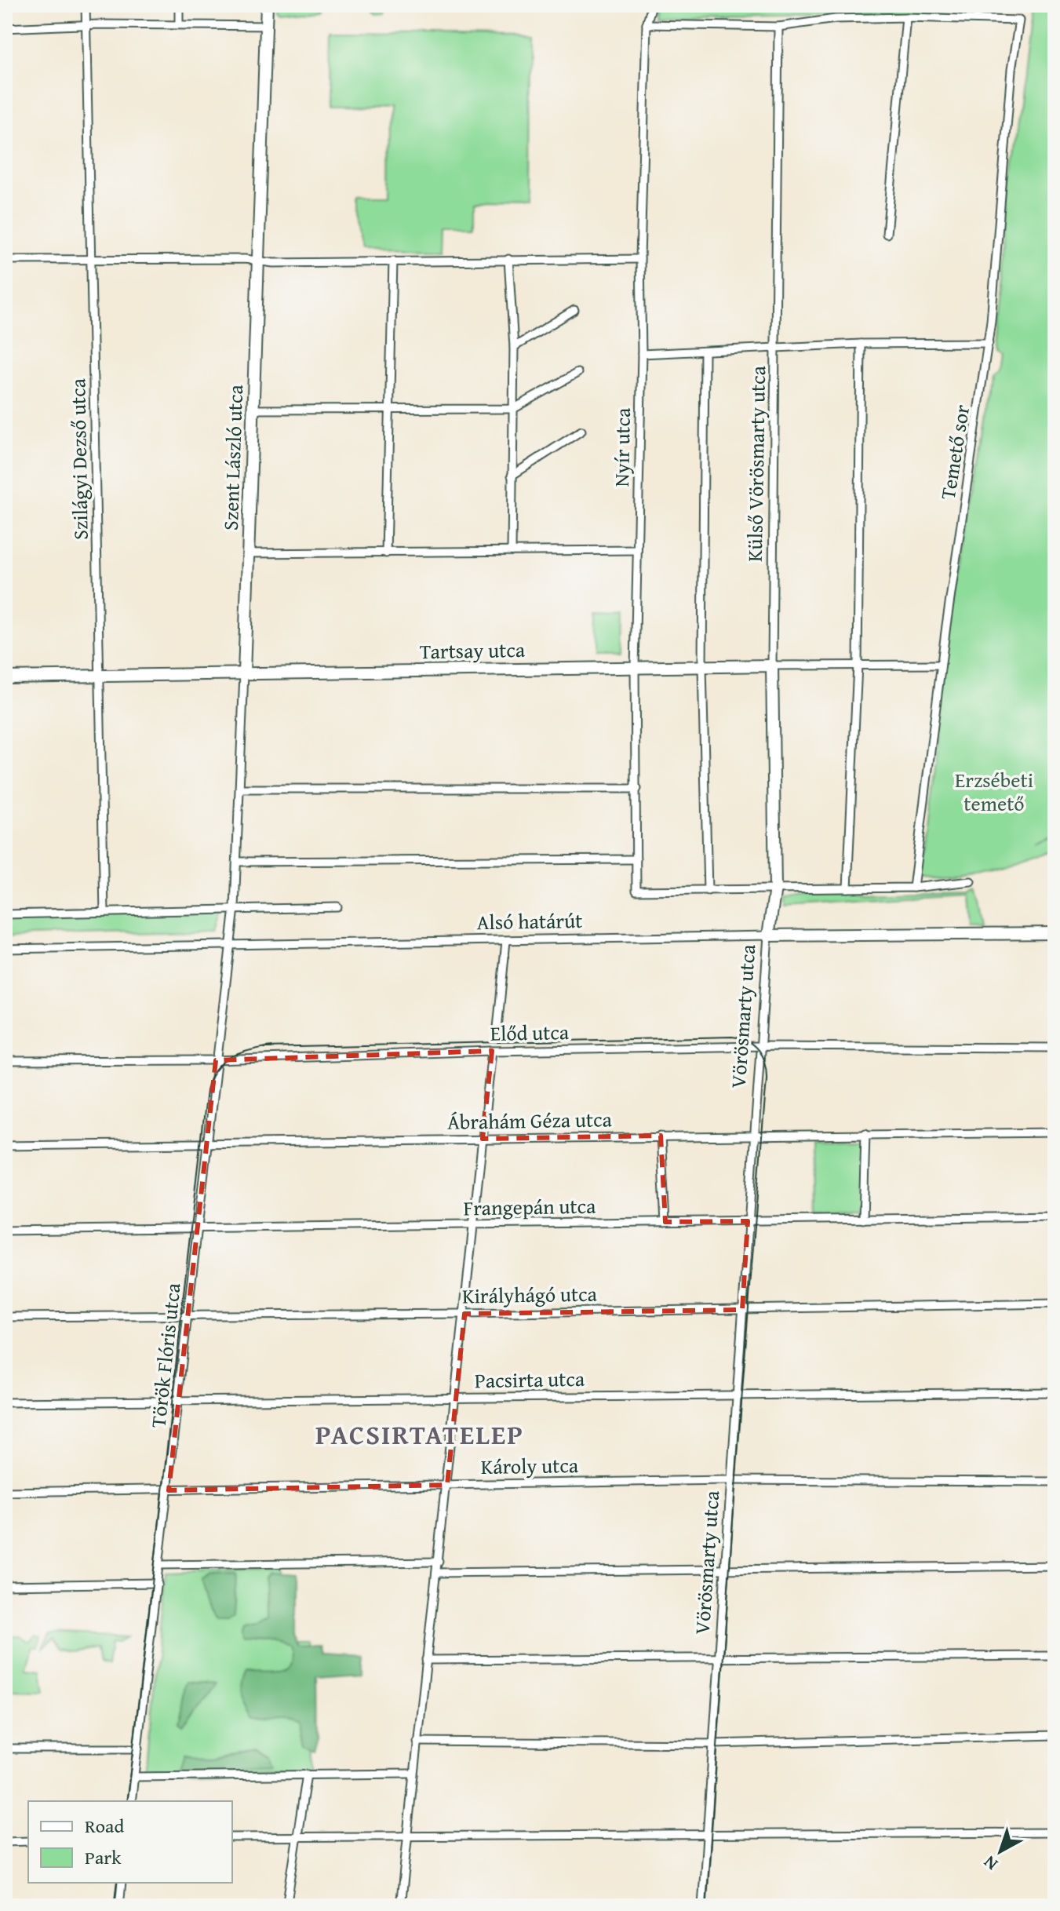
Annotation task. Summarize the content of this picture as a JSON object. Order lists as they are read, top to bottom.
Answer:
{
  "streets": {
    "street": [
      "Nyír utca",
      "Temető sor",
      "Szent László utca",
      "Szilágyi Dezső utca",
      "Külső Vörösmarty utca",
      "Tartsay utca",
      "Alsó határút",
      "Vörösmarty utca",
      "Előd utca",
      "Ábrahám Géza utca",
      "Frangepán utca",
      "Királyhágó utca",
      "Török Flóris utca",
      "Pacsirta utca",
      "Károly utca"
    ]
  },
  "crossings": [
    ["Nyír utca", "Tartsay utca"],
    ["Temető sor", "Tartsay utca"],
    ["Szent László utca", "Tartsay utca"],
    ["Szent László utca", "Török Flóris utca"],
    ["Szilágyi Dezső utca", "Tartsay utca"],
    ["Külső Vörösmarty utca", "Tartsay utca"],
    ["Külső Vörösmarty utca", "Vörösmarty utca"],
    ["Alsó határút", "Vörösmarty utca"],
    ["Alsó határút", "Török Flóris utca"],
    ["Vörösmarty utca", "Előd utca"],
    ["Vörösmarty utca", "Ábrahám Géza utca"],
    ["Vörösmarty utca", "Frangepán utca"],
    ["Vörösmarty utca", "Királyhágó utca"],
    ["Vörösmarty utca", "Pacsirta utca"],
    ["Vörösmarty utca", "Károly utca"],
    ["Előd utca", "Török Flóris utca"],
    ["Ábrahám Géza utca", "Török Flóris utca"],
    ["Frangepán utca", "Török Flóris utca"],
    ["Királyhágó utca", "Török Flóris utca"],
    ["Török Flóris utca", "Pacsirta utca"],
    ["Török Flóris utca", "Károly utca"]
  ],
  "districts": ["PACSIRTATELEP"],
  "parks": ["Erzsébeti temető"],
  "legend": ["Road", "Park"],
  "north": "bottom left"
}
